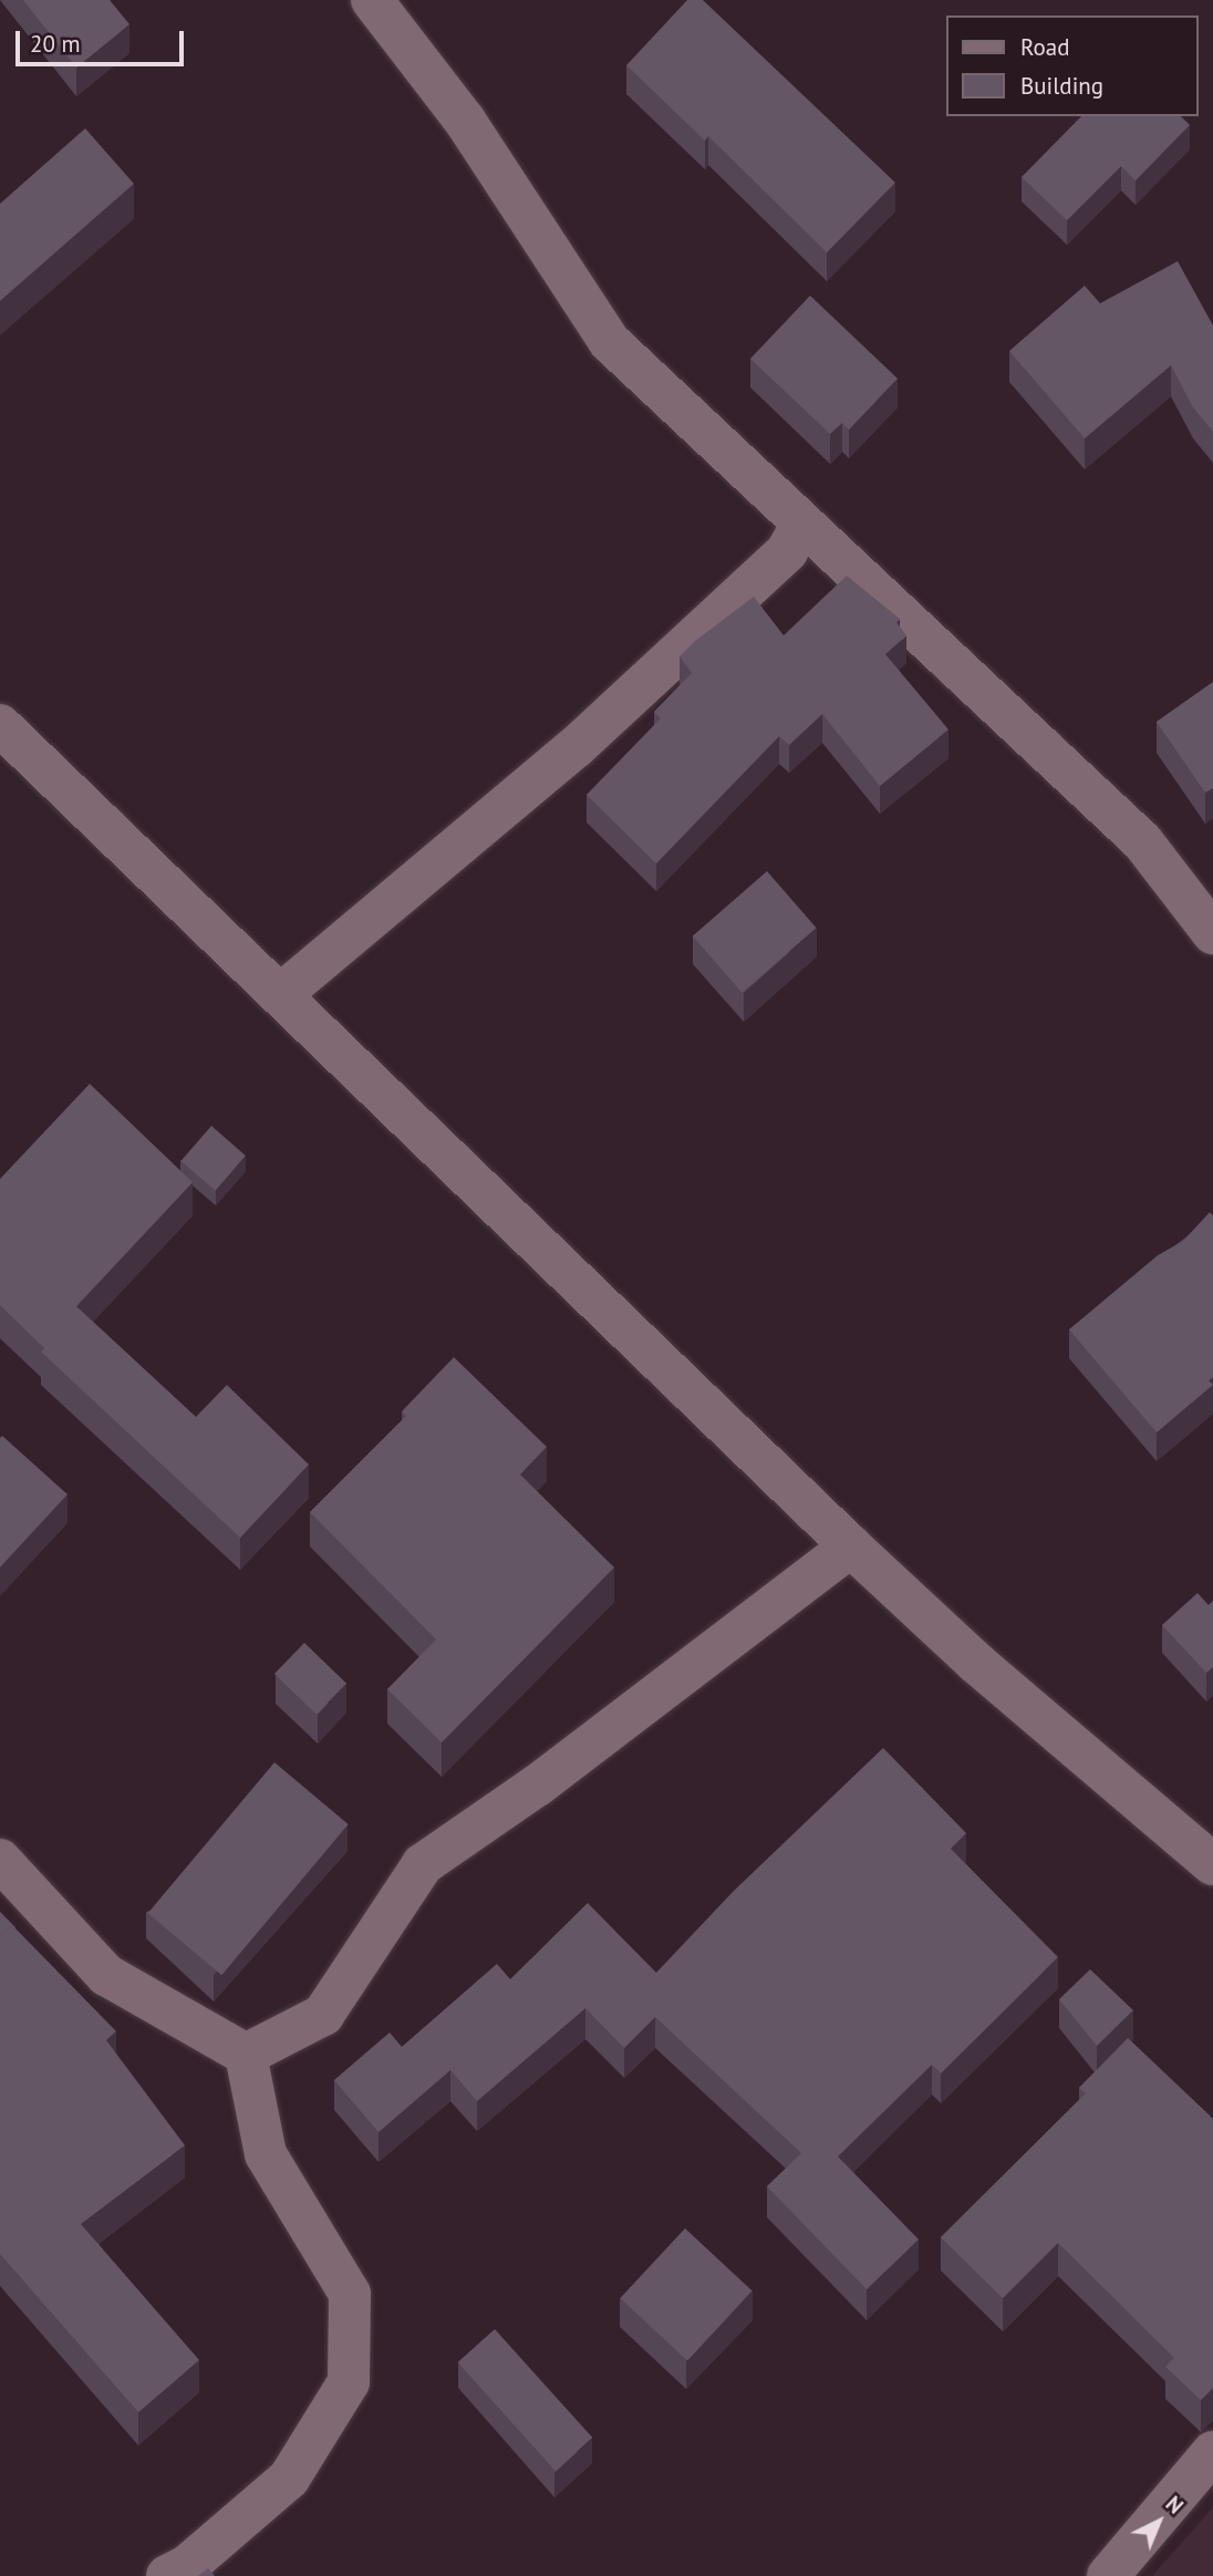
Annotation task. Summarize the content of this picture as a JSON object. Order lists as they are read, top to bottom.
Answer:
{
  "legend": ["Road", "Building"],
  "scale_bar": "20 m",
  "north": "top right"
}
